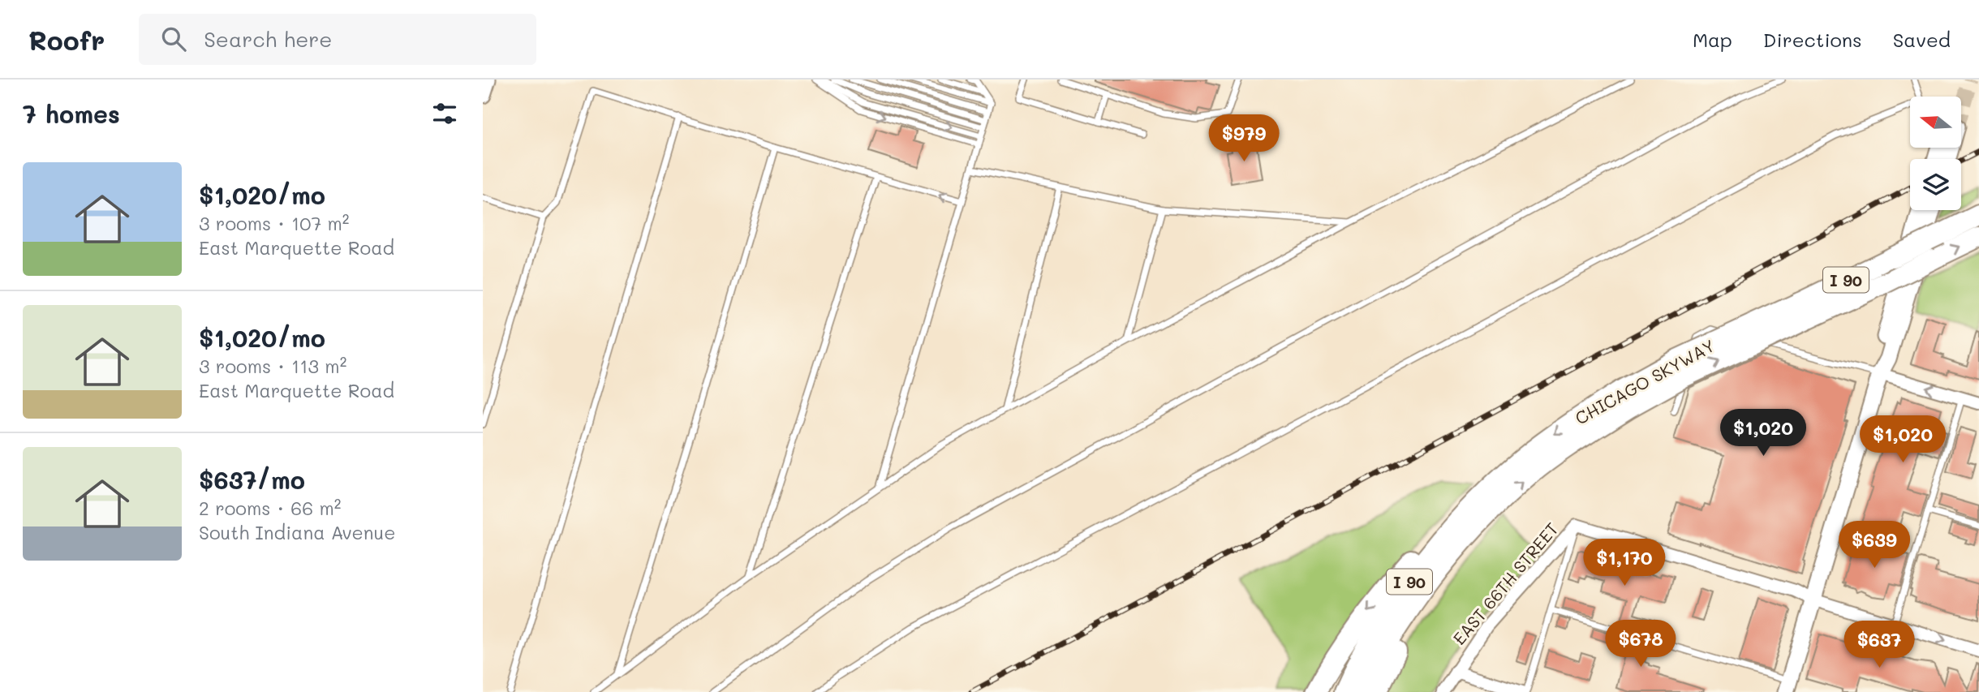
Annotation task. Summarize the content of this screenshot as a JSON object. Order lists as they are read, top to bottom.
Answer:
{
  "streets": {
    "highway": ["I 90", "CHICAGO SKYWAY"],
    "street": ["EAST 66TH STREET"]
  },
  "north": "left",
  "page": {
    "header": "Roofr",
    "search": "Search here",
    "nav": ["Map", "Directions", "Saved"],
    "heading": "7 homes",
    "price": [
      "$979",
      "$1,020",
      "$1,020",
      "$639",
      "$1,170",
      "$678",
      "$637"
    ],
    "list": [
      {
        "name": "$1,020/mo",
        "note": "3 rooms · 107 m² · East Marquette Road"
      },
      {
        "name": "$1,020/mo",
        "note": "3 rooms · 113 m² · East Marquette Road"
      },
      {
        "name": "$637/mo",
        "note": "2 rooms · 66 m² · South Indiana Avenue"
      }
    ]
  }
}
